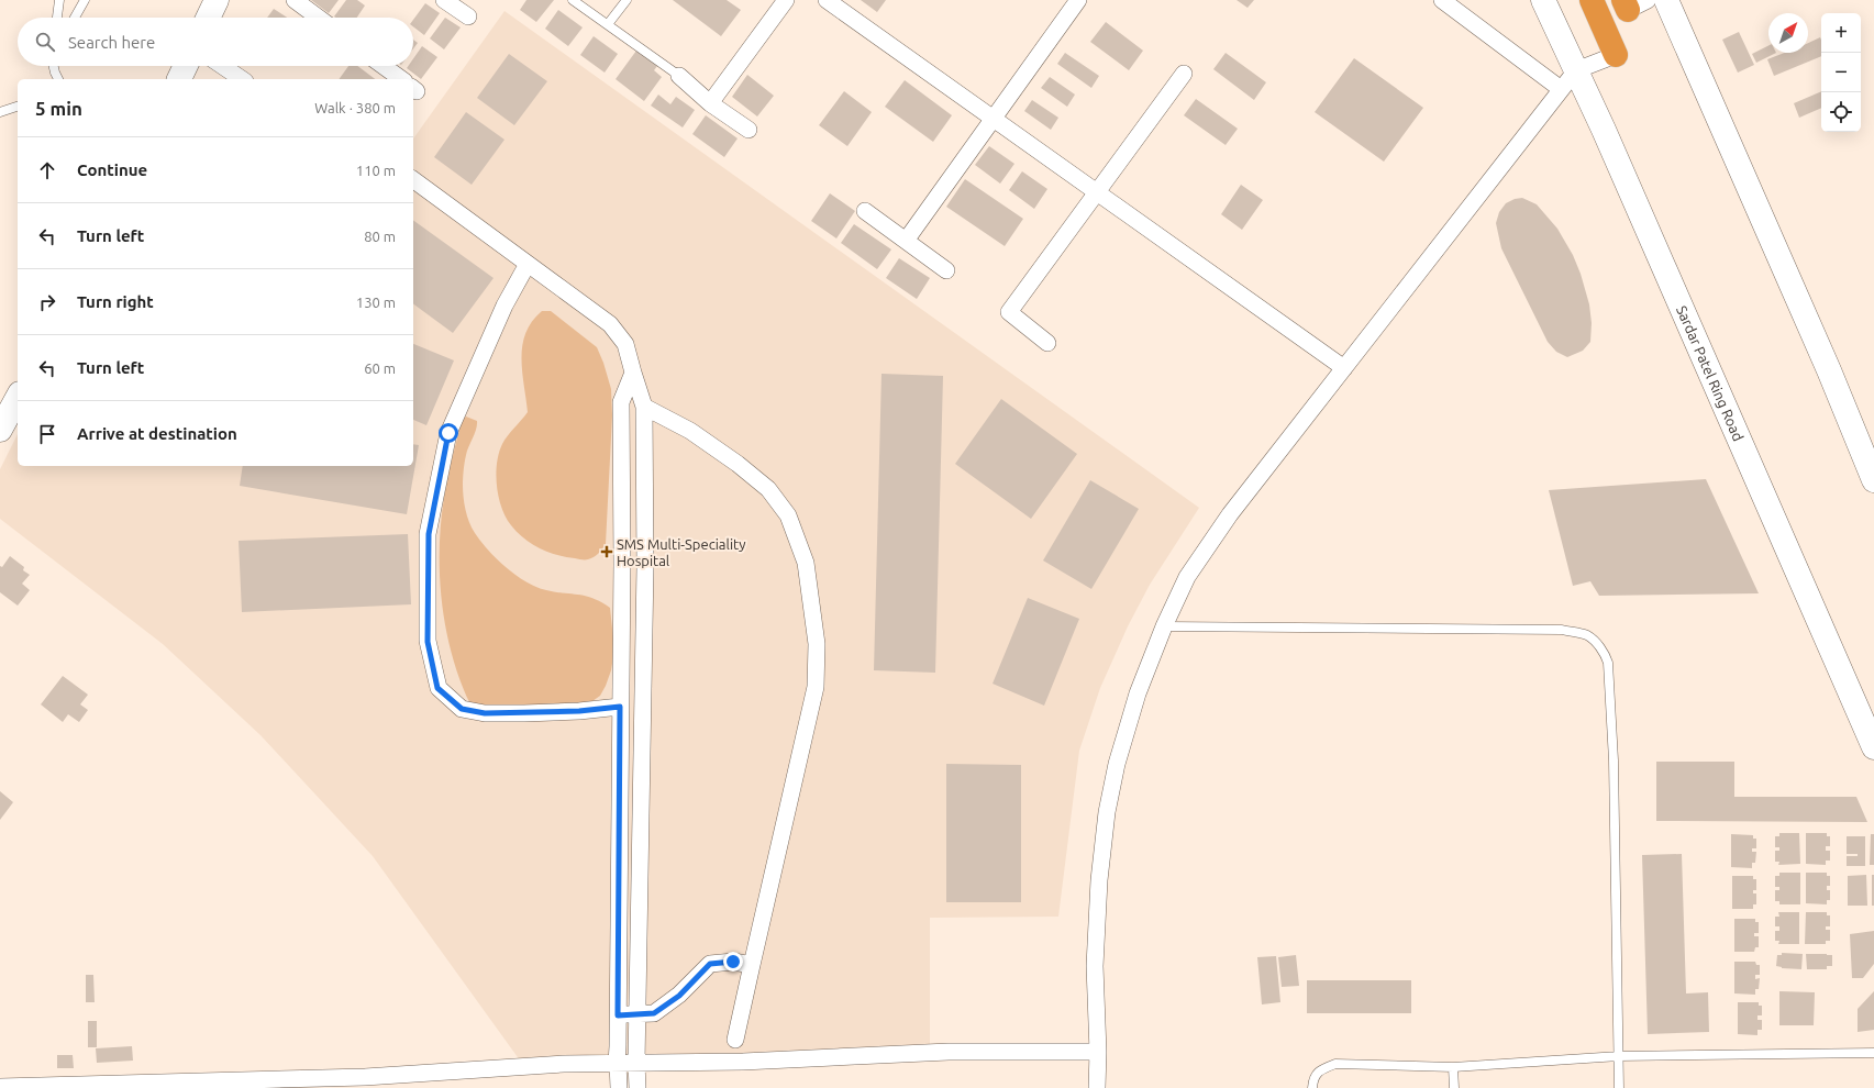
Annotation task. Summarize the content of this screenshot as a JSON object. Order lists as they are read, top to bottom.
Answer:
{
  "streets": {
    "street": ["Sardar Patel Ring Road"]
  },
  "places": {
    "health": ["SMS Multi-Speciality Hospital"]
  },
  "north": "top right",
  "page": {
    "map_buttons": ["+", "−"],
    "search": "Search here",
    "heading": ["5 min", "Walk · 380 m"],
    "list": [
      ["Continue", "110 m"],
      ["Turn left", "80 m"],
      ["Turn right", "130 m"],
      ["Turn left", "60 m"],
      "Arrive at destination"
    ]
  }
}
